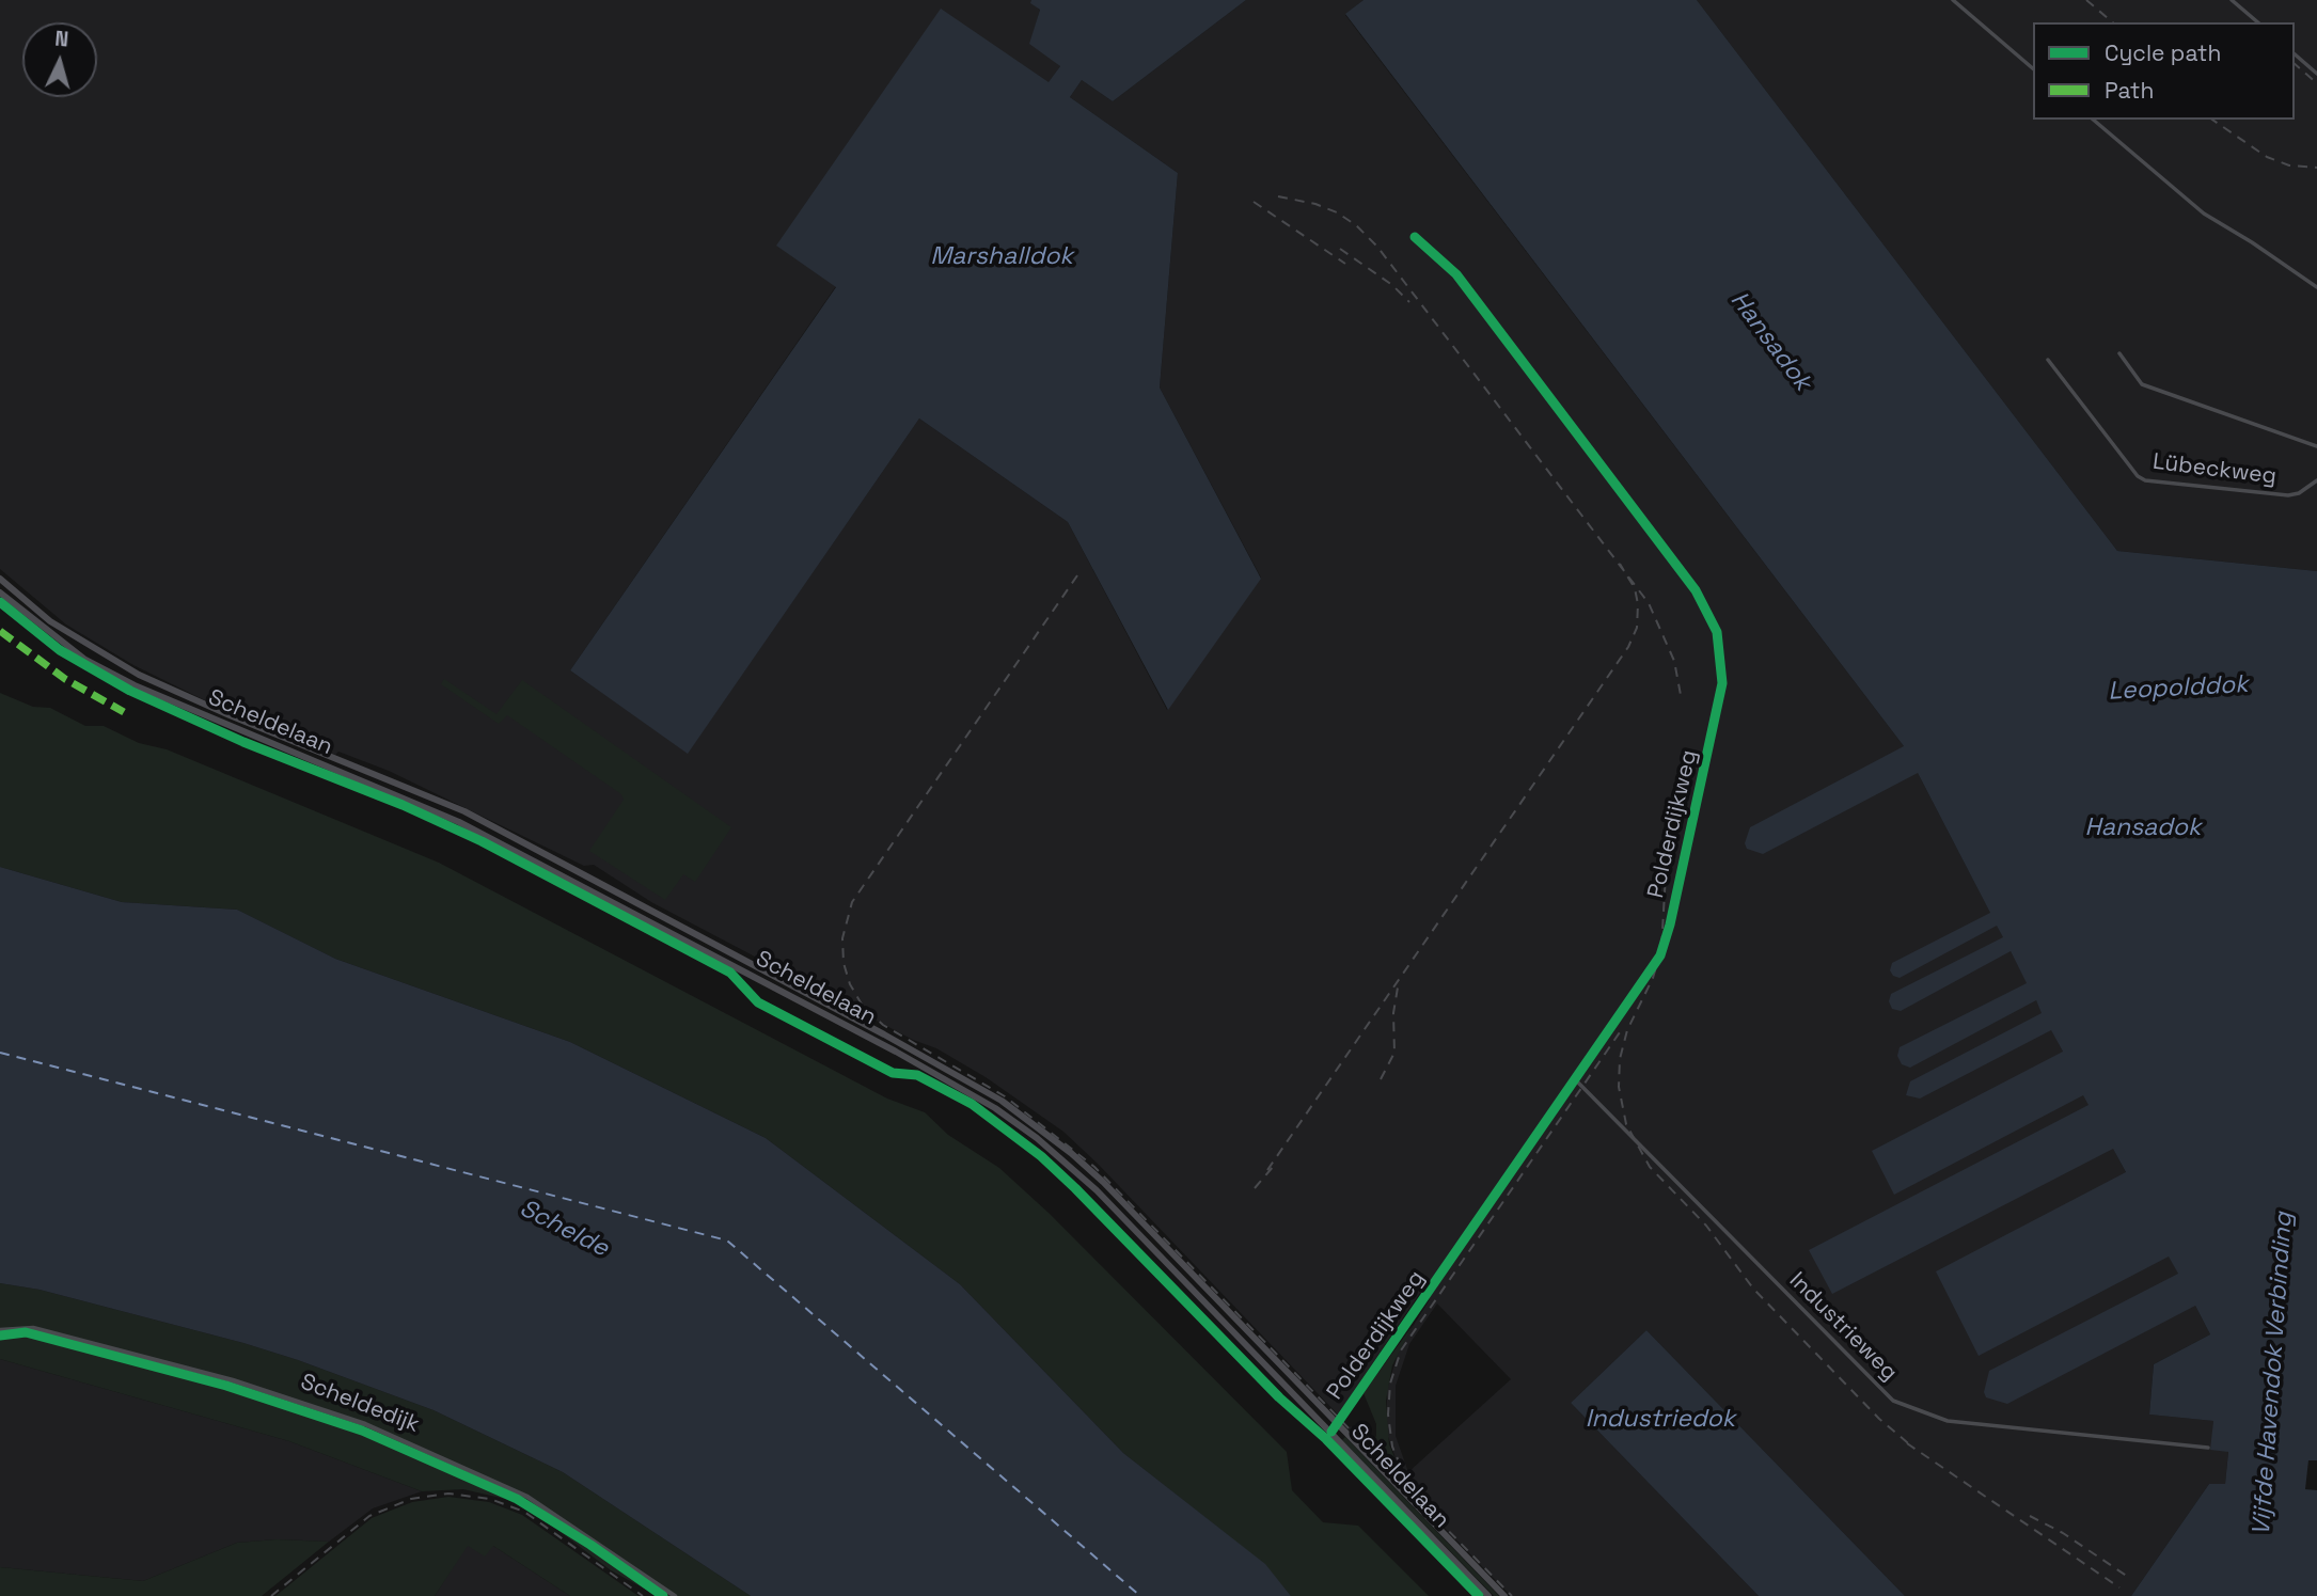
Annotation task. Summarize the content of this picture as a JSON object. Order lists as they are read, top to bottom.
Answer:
{
  "streets": {
    "main road": ["Scheldelaan"],
    "street": [
      "Lübeckweg",
      "Polderdijkweg",
      "Industrieweg",
      "Scheldedijk"
    ]
  },
  "crossings": [
    ["Scheldelaan", "Polderdijkweg"],
    ["Polderdijkweg", "Industrieweg"]
  ],
  "water": [
    "Marshalldok",
    "Hansadok",
    "Leopolddok",
    "Schelde",
    "Vijfde Havendok Verbinding",
    "Industriedok"
  ],
  "legend": ["Cycle path", "Path"],
  "north": "top"
}
